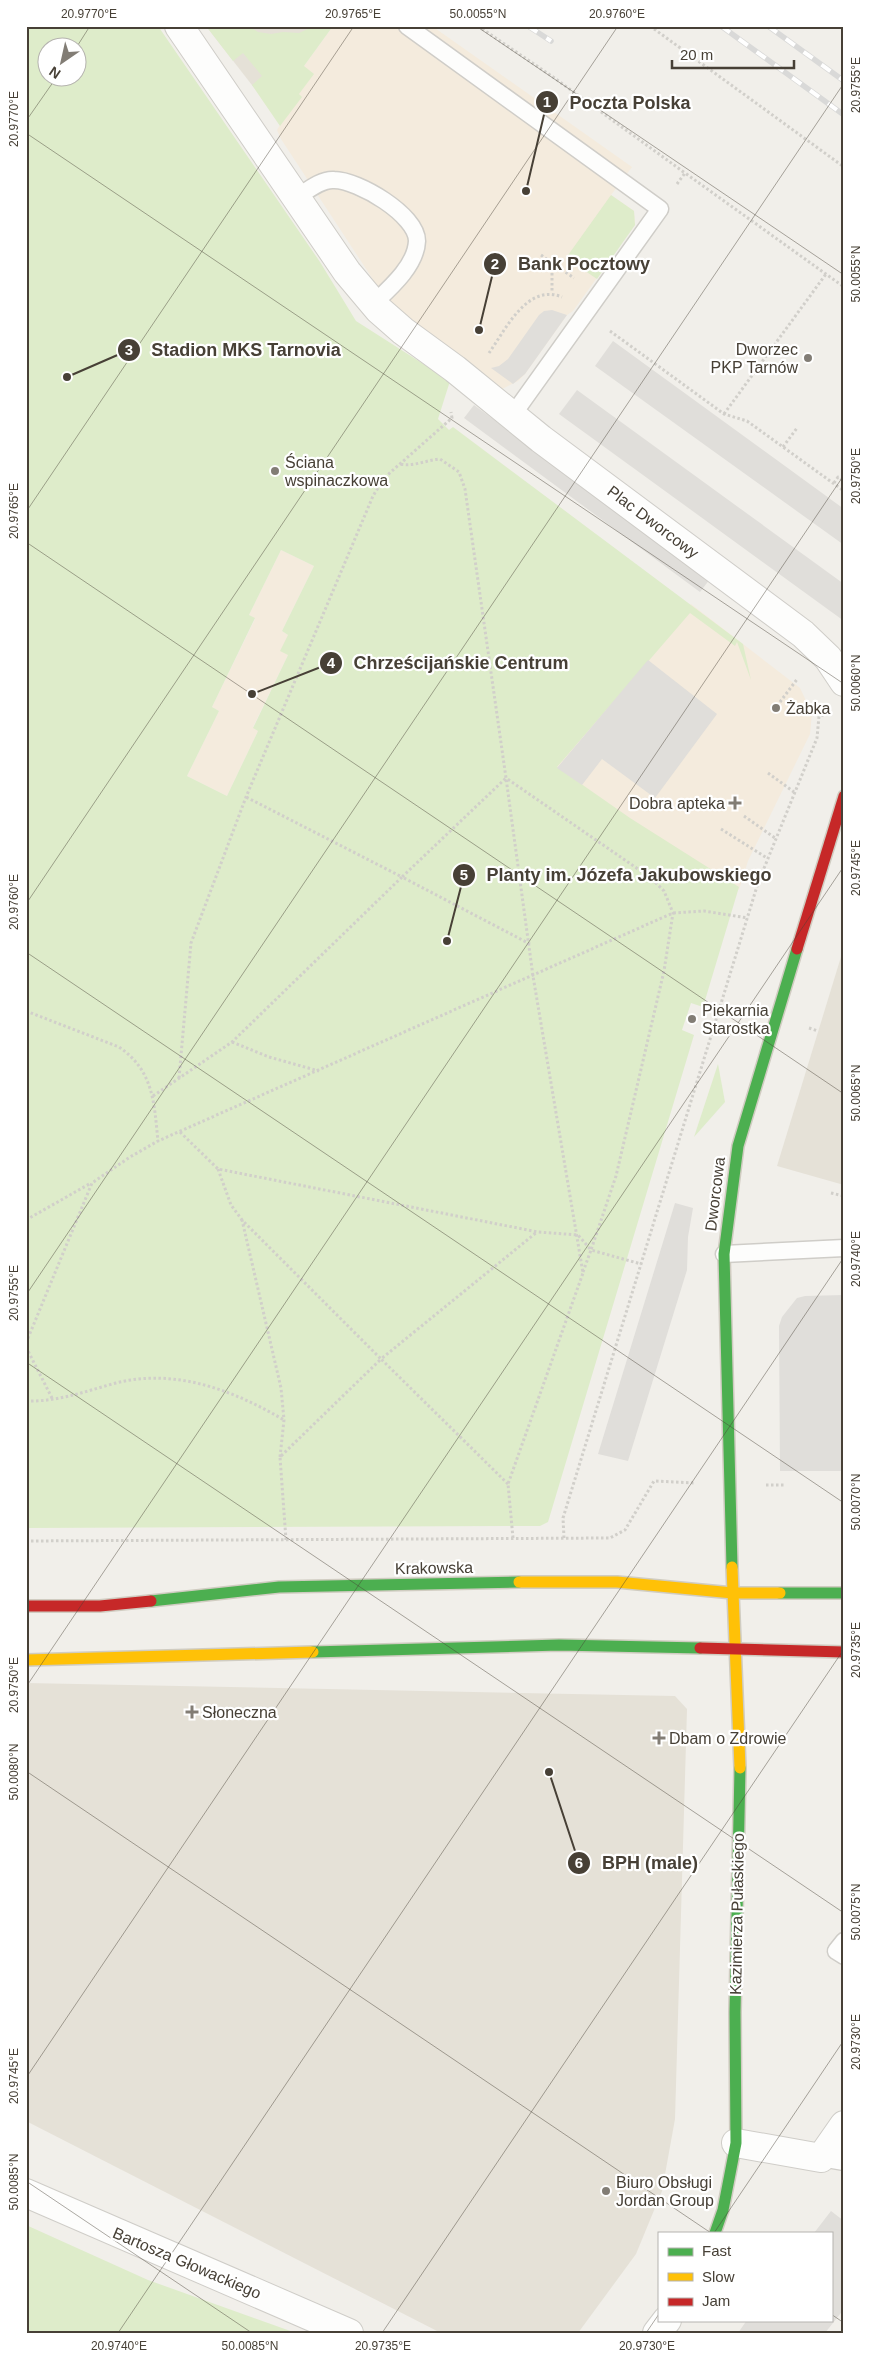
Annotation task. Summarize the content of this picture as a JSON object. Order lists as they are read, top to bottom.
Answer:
{
  "streets": {
    "street": [
      "Plac Dworcowy",
      "Dworcowa",
      "Krakowska",
      "Kazimierza Pułaskiego",
      "Bartosza Głowackiego"
    ]
  },
  "crossings": [
    ["Dworcowa", "Krakowska"],
    ["Dworcowa", "Kazimierza Pułaskiego"],
    ["Krakowska", "Kazimierza Pułaskiego"]
  ],
  "places": {
    "other": [
      "Poczta Polska",
      "Bank Pocztowy",
      "Dworzec PKP Tarnów",
      "Stadion MKS Tarnovia",
      "Ściana wspinaczkowa",
      "Chrześcijańskie Centrum",
      "Żabka",
      "Planty im. Józefa Jakubowskiego",
      "Piekarnia Starostka",
      "BPH (male)",
      "Biuro Obsługi Jordan Group"
    ],
    "health": ["Dobra apteka", "Słoneczna", "Dbam o Zdrowie"]
  },
  "legend": ["Fast", "Slow", "Jam"],
  "scale_bar": "20 m",
  "north": "bottom left",
  "coordinates": [
    "20.9770°E",
    "20.9765°E",
    "50.0055°N",
    "20.9760°E",
    "20.9755°E",
    "20.9750°E",
    "50.0060°N",
    "20.9745°E",
    "50.0065°N",
    "20.9740°E",
    "50.0070°N",
    "20.9735°E",
    "50.0080°N",
    "50.0075°N",
    "20.9730°E",
    "50.0085°N"
  ]
}
